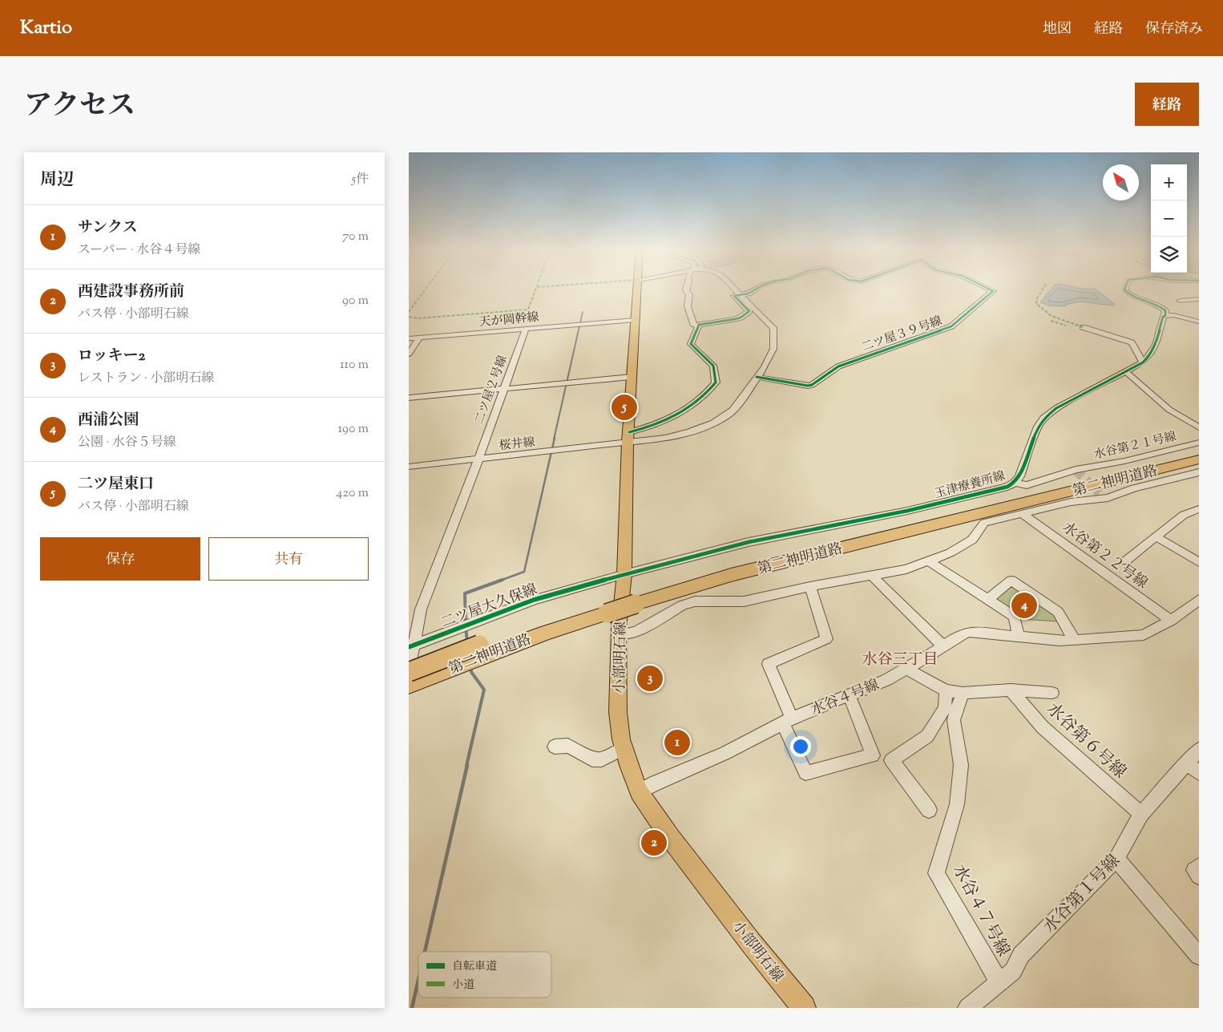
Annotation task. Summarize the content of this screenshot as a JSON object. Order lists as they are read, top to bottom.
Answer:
{
  "streets": {
    "highway": ["第二神明道路"],
    "main road": ["小部明石線"],
    "street": [
      "天が岡幹線",
      "二ツ屋３９号線",
      "二ツ屋２号線",
      "桜井線",
      "水谷第２１号線",
      "玉津療養所線",
      "水谷第２２号線",
      "二ツ屋大久保線",
      "水谷４号線",
      "水谷第６号線",
      "水谷第１号線",
      "水谷４７号線"
    ]
  },
  "crossings": [
    ["天が岡幹線", "二ツ屋２号線"],
    ["天が岡幹線", "小部明石線"],
    ["二ツ屋２号線", "桜井線"],
    ["二ツ屋２号線", "第二神明道路"],
    ["二ツ屋２号線", "二ツ屋大久保線"],
    ["桜井線", "小部明石線"],
    ["水谷第２１号線", "玉津療養所線"],
    ["玉津療養所線", "二ツ屋大久保線"],
    ["玉津療養所線", "小部明石線"],
    ["水谷第２２号線", "水谷４号線"],
    ["二ツ屋大久保線", "小部明石線"],
    ["小部明石線", "水谷４号線"],
    ["水谷第６号線", "水谷第１号線"],
    ["水谷第１号線", "水谷４７号線"]
  ],
  "districts": ["水谷三丁目"],
  "legend": ["自転車道", "小道"],
  "north": "top left",
  "page": {
    "header": "Kartio",
    "nav": ["地図", "経路", "保存済み"],
    "title": "アクセス",
    "buttons": [
      "経路",
      ["保存", "共有"]
    ],
    "heading": ["周辺", "5件"],
    "map_buttons": ["+", "−"],
    "list": [
      {
        "mark": "1",
        "name": "サンクス",
        "note": "スーパー · 水谷４号線",
        "value": "70 m"
      },
      {
        "mark": "2",
        "name": "西建設事務所前",
        "note": "バス停 · 小部明石線",
        "value": "90 m"
      },
      {
        "mark": "3",
        "name": "ロッキー2",
        "note": "レストラン · 小部明石線",
        "value": "110 m"
      },
      {
        "mark": "4",
        "name": "西浦公園",
        "note": "公園 · 水谷５号線",
        "value": "190 m"
      },
      {
        "mark": "5",
        "name": "二ツ屋東口",
        "note": "バス停 · 小部明石線",
        "value": "420 m"
      }
    ],
    "pins": [
      "5",
      "4",
      "3",
      "1",
      "2"
    ]
  }
}
